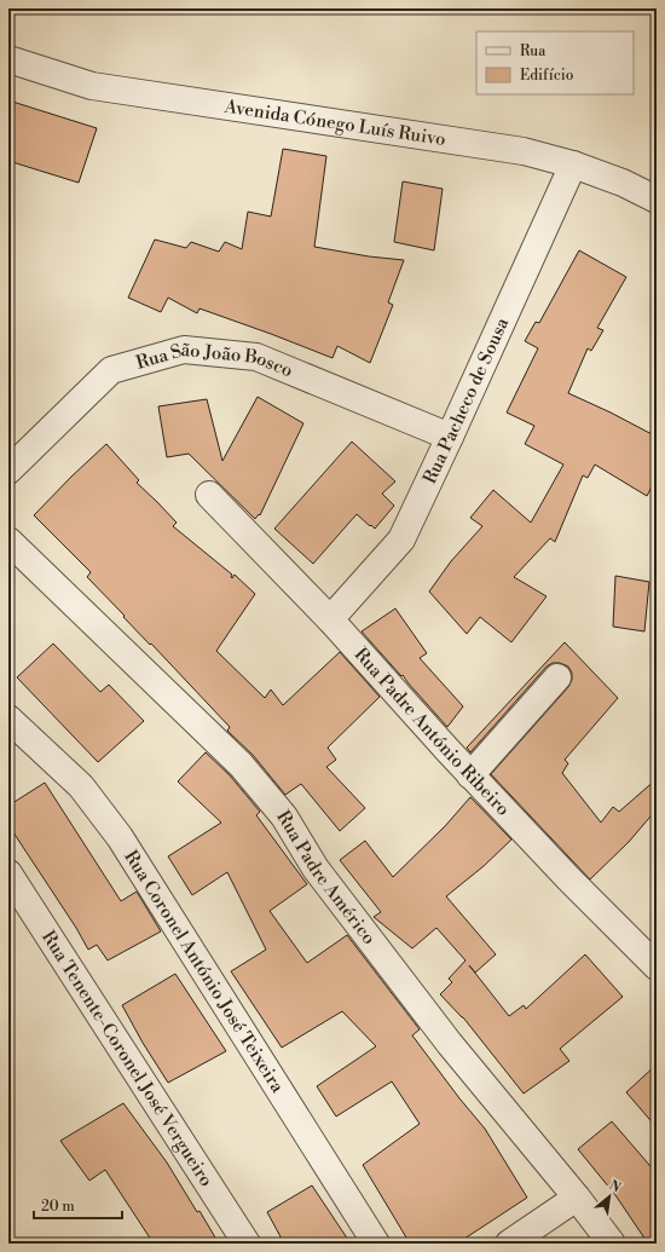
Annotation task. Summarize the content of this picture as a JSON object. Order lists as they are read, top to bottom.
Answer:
{
  "streets": {
    "street": [
      "Avenida Cónego Luís Ruivo",
      "Rua São João Bosco",
      "Rua Pacheco de Sousa",
      "Rua Padre António Ribeiro",
      "Rua Padre Américo",
      "Rua Coronel António José Teixeira",
      "Rua Tenente-Coronel José Vergueiro"
    ]
  },
  "crossings": [
    ["Avenida Cónego Luís Ruivo", "Rua Pacheco de Sousa"],
    ["Rua São João Bosco", "Rua Pacheco de Sousa"],
    ["Rua Pacheco de Sousa", "Rua Padre António Ribeiro"]
  ],
  "legend": ["Rua", "Edifício"],
  "scale_bar": "20 m",
  "north": "top right"
}
